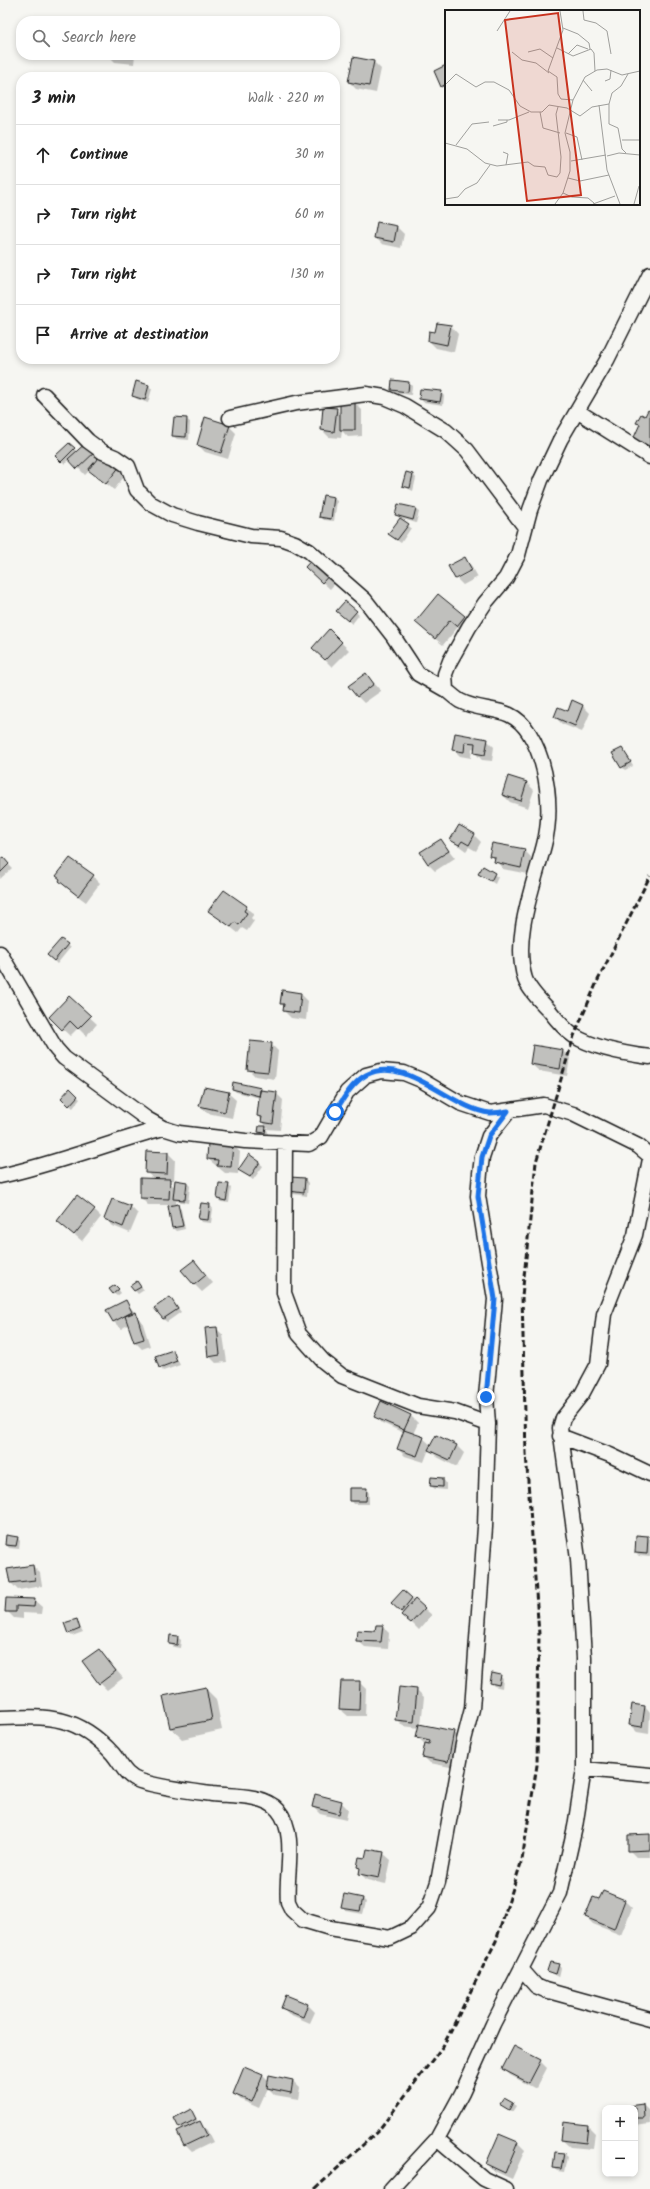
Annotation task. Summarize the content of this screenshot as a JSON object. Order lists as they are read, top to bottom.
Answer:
{
  "page": {
    "search": "Search here",
    "heading": ["3 min", "Walk · 220 m"],
    "list": [
      ["Continue", "30 m"],
      ["Turn right", "60 m"],
      ["Turn right", "130 m"],
      "Arrive at destination"
    ],
    "map_buttons": ["+", "−"]
  }
}
